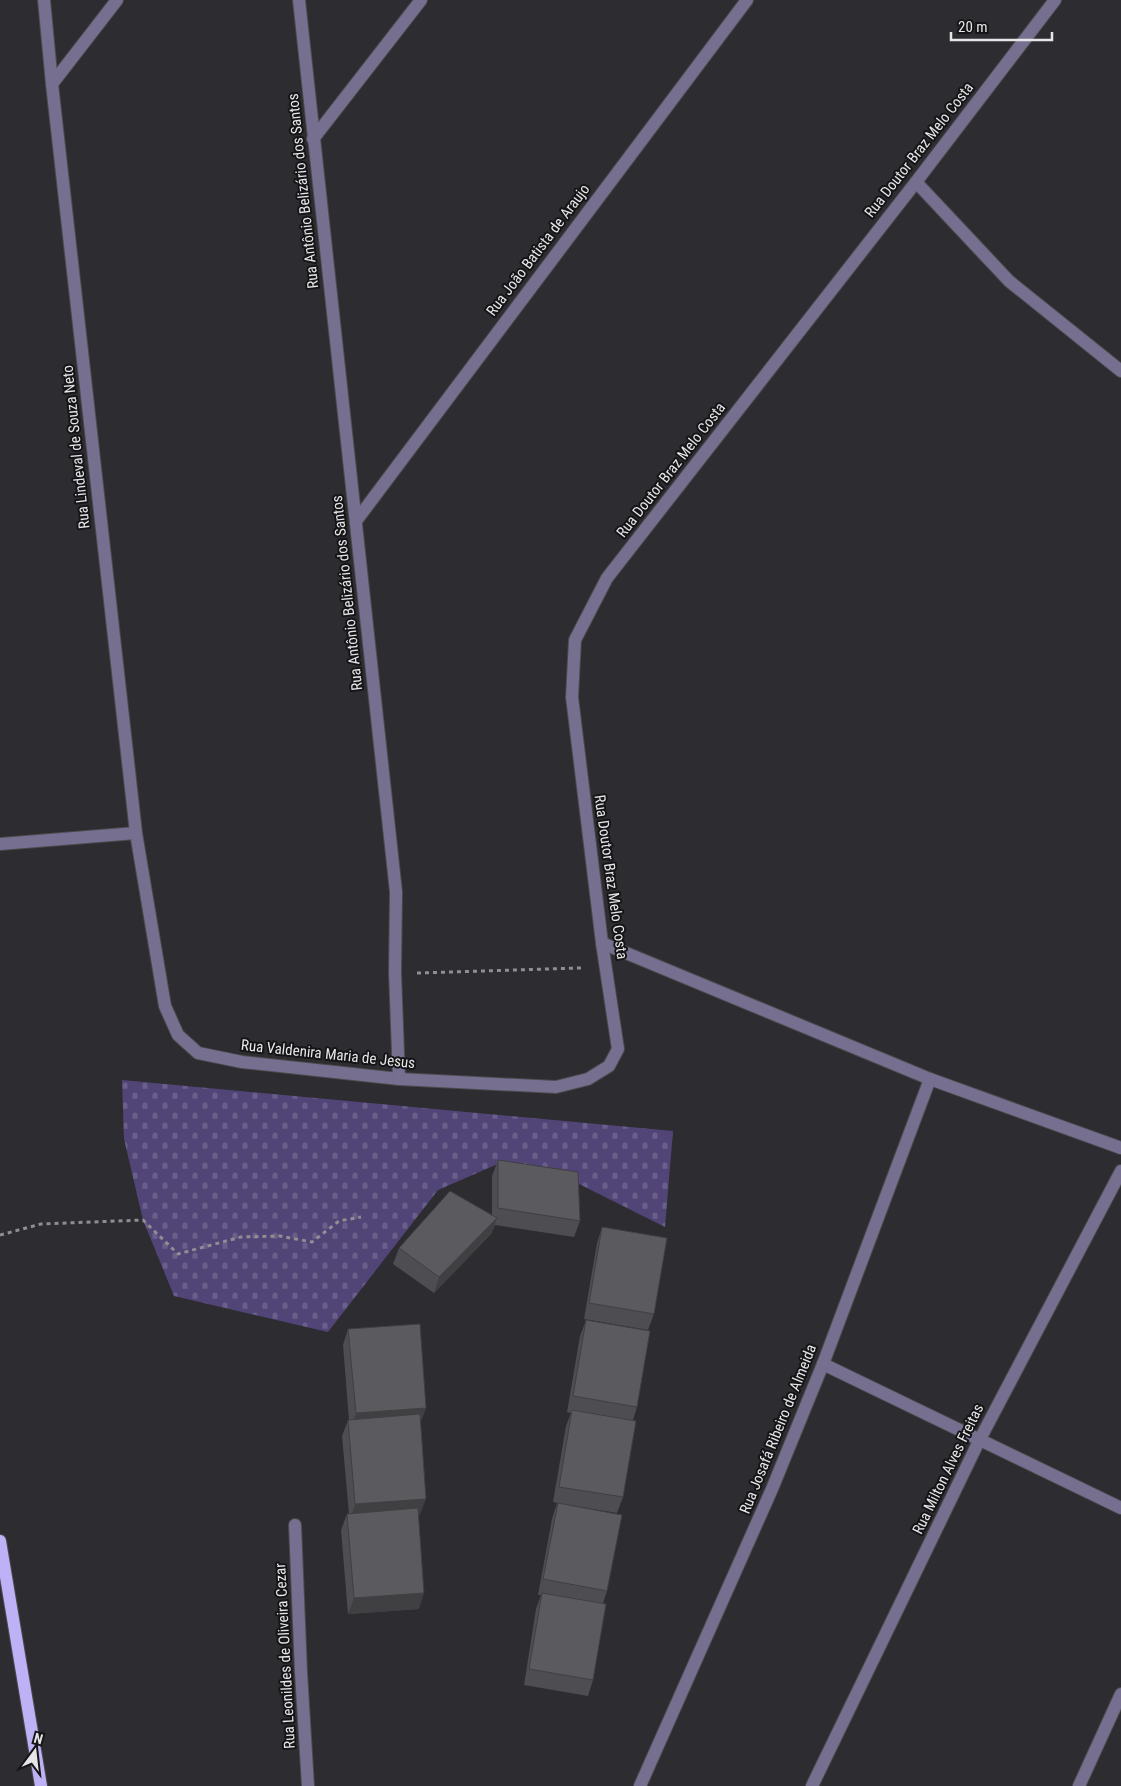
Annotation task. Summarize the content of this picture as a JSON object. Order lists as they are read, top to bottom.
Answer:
{
  "streets": {
    "street": [
      "Rua Doutor Braz Melo Costa",
      "Rua Antônio Belizário dos Santos",
      "Rua João Batista de Araujo",
      "Rua Lindeval de Souza Neto",
      "Rua Valdenira Maria de Jesus",
      "Rua Josafá Ribeiro de Almeida",
      "Rua Milton Alves Freitas",
      "Rua Leonildes de Oliveira Cezar"
    ]
  },
  "crossings": [
    ["Rua Doutor Braz Melo Costa", "Rua Valdenira Maria de Jesus"],
    ["Rua Antônio Belizário dos Santos", "Rua João Batista de Araujo"],
    ["Rua Lindeval de Souza Neto", "Rua Valdenira Maria de Jesus"]
  ],
  "scale_bar": "20 m",
  "north": "top"
}
